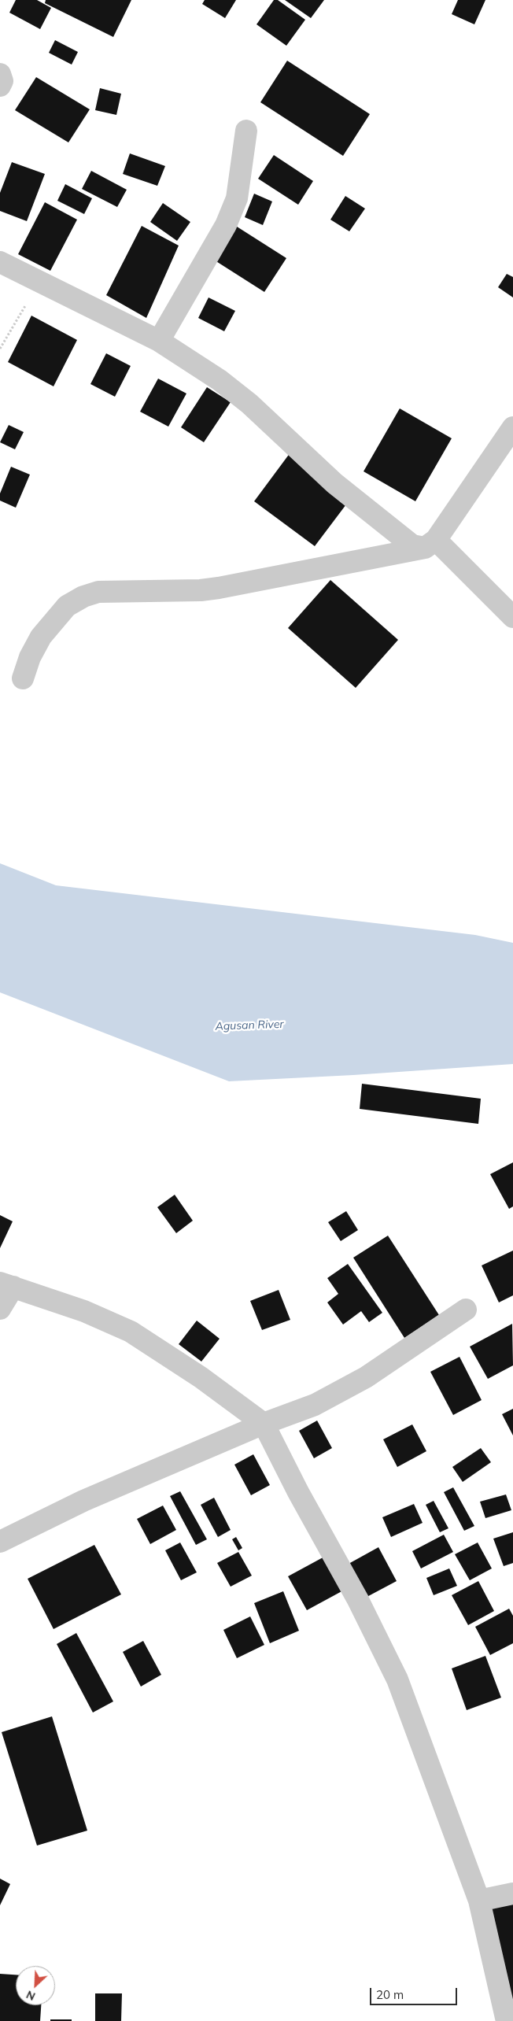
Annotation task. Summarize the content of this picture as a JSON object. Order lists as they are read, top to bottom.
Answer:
{
  "water": ["Agusan River"],
  "scale_bar": "20 m",
  "north": "bottom left"
}
